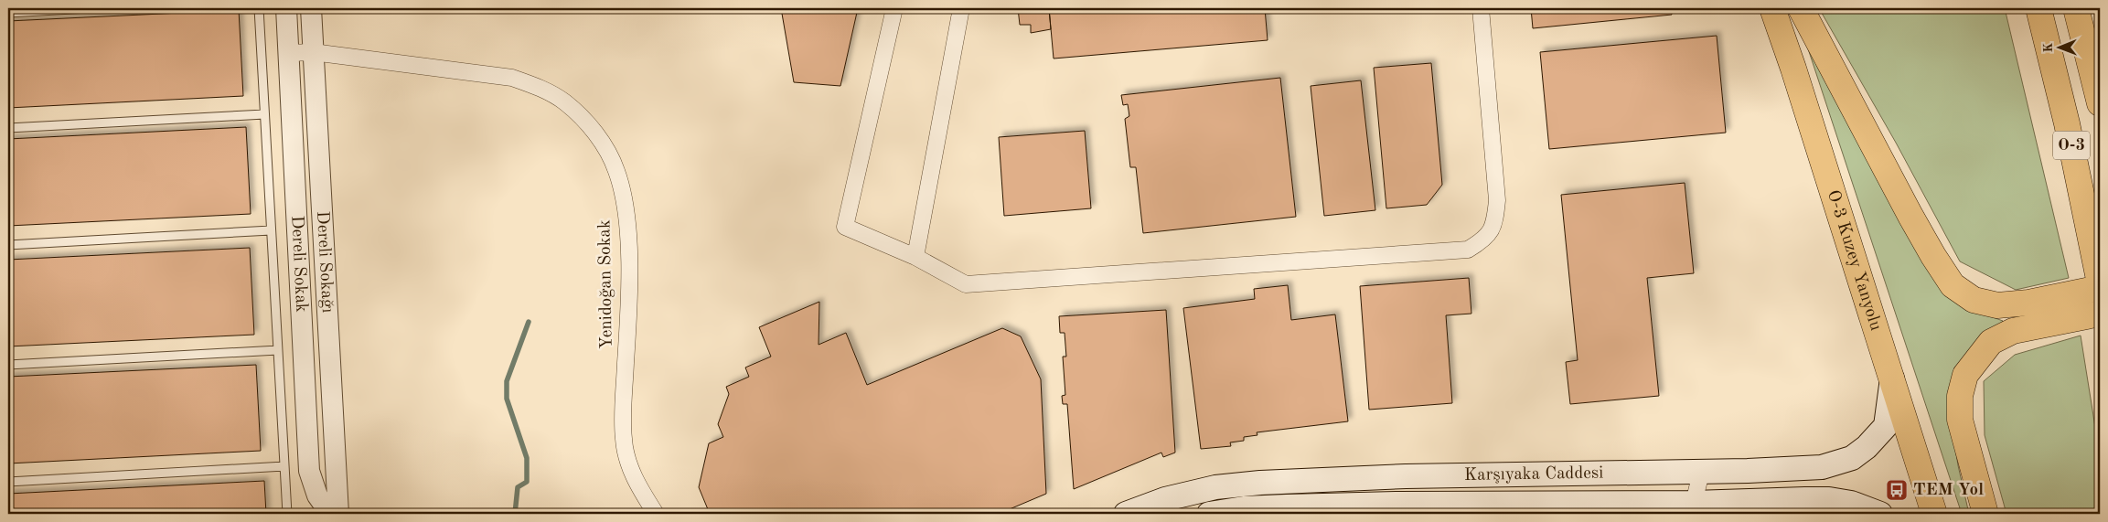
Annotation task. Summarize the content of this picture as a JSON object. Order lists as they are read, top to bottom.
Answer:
{
  "streets": {
    "main road": ["O-3", "O-3 Kuzey Yanyolu", "Karşıyaka Caddesi"],
    "street": ["Dereli Sokağı", "Dereli Sokak", "Yenidoğan Sokak"]
  },
  "crossings": [
    ["O-3 Kuzey Yanyolu", "Karşıyaka Caddesi"],
    ["Dereli Sokağı", "Yenidoğan Sokak"],
    ["Dereli Sokak", "Yenidoğan Sokak"]
  ],
  "places": {
    "bus stop": ["TEM Yol"]
  },
  "north": "left"
}
